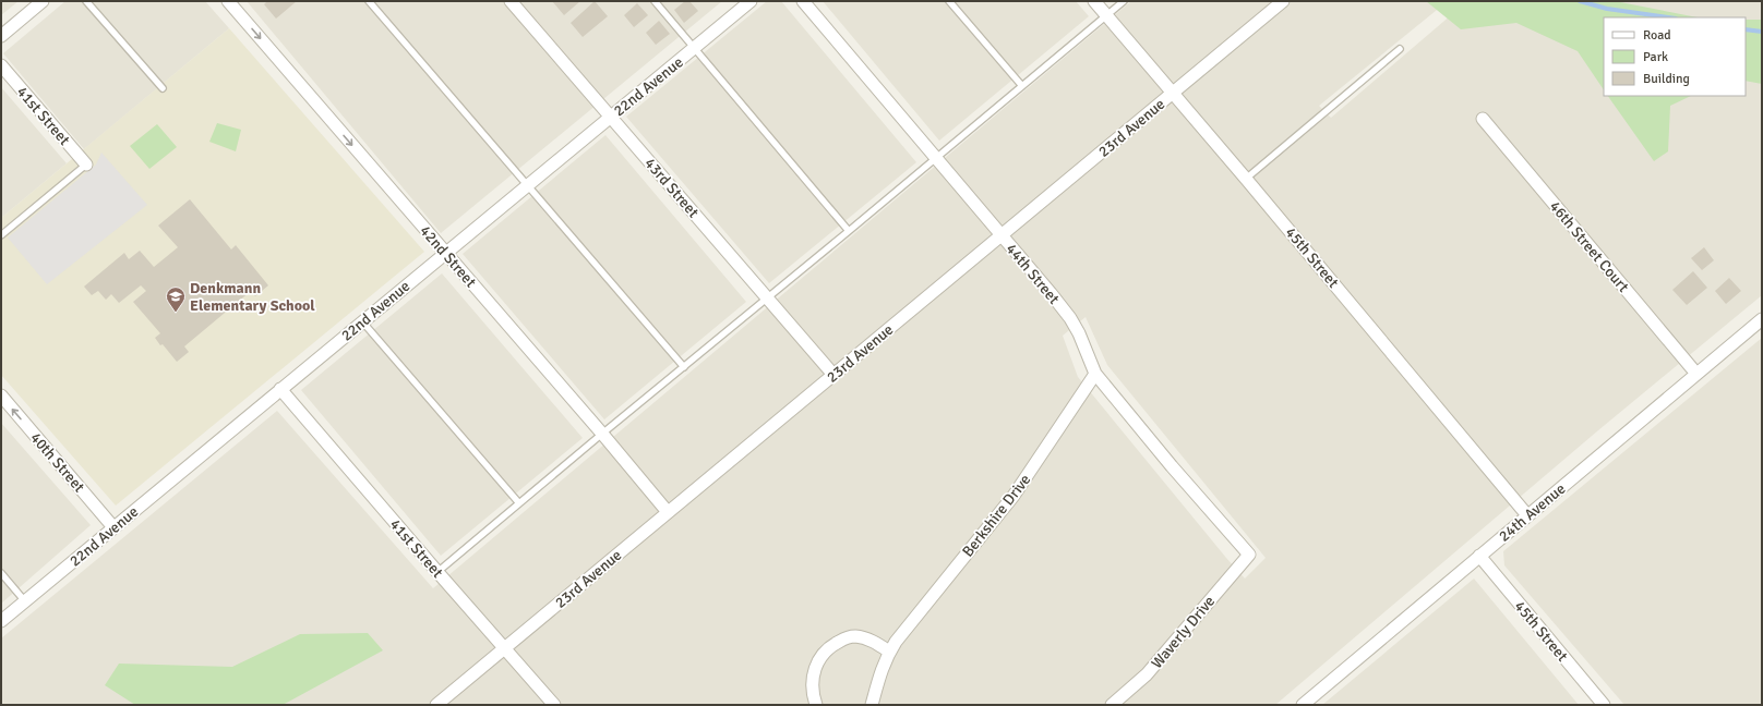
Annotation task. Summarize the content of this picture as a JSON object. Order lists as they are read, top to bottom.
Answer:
{
  "streets": {
    "street": [
      "22nd Avenue",
      "41st Street",
      "23rd Avenue",
      "43rd Street",
      "46th Street Court",
      "42nd Street",
      "45th Street",
      "44th Street",
      "40th Street",
      "24th Avenue",
      "Berkshire Drive",
      "Waverly Drive"
    ]
  },
  "crossings": [
    ["22nd Avenue", "41st Street"],
    ["22nd Avenue", "43rd Street"],
    ["22nd Avenue", "42nd Street"],
    ["22nd Avenue", "40th Street"],
    ["41st Street", "23rd Avenue"],
    ["23rd Avenue", "43rd Street"],
    ["23rd Avenue", "42nd Street"],
    ["23rd Avenue", "45th Street"],
    ["23rd Avenue", "44th Street"],
    ["46th Street Court", "24th Avenue"],
    ["45th Street", "24th Avenue"],
    ["44th Street", "Berkshire Drive"],
    ["44th Street", "Waverly Drive"]
  ],
  "one_way": ["42nd Street", "40th Street"],
  "places": {
    "school or university": ["Denkmann Elementary School"]
  },
  "legend": ["Road", "Park", "Building"]
}
